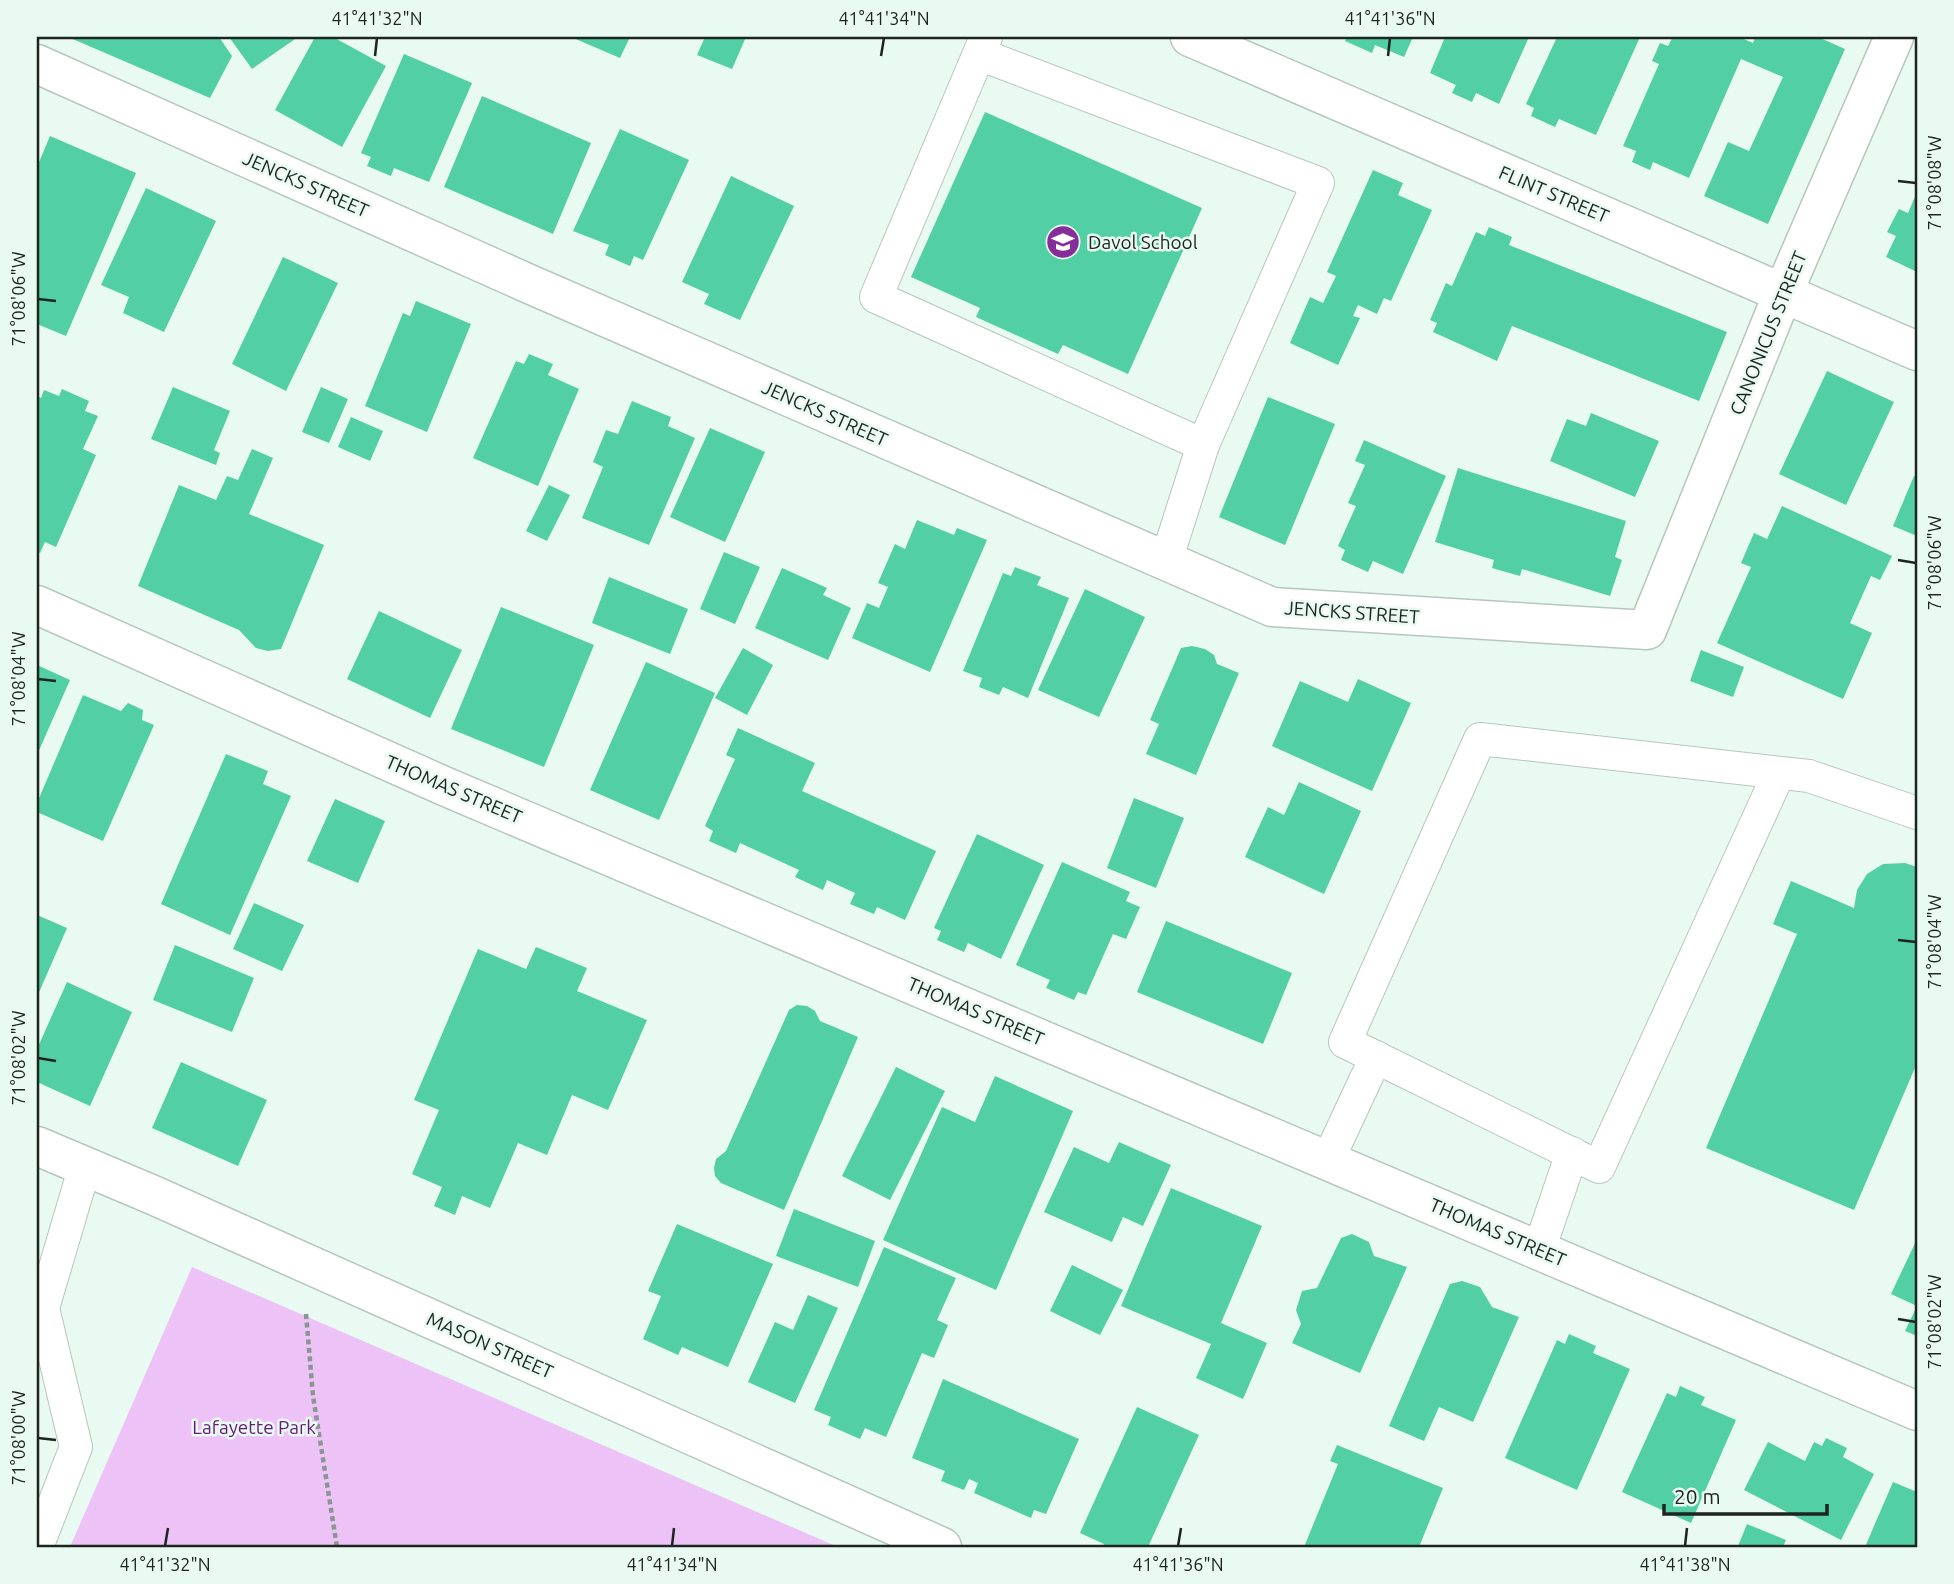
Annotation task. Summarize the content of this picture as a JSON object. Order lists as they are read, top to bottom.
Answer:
{
  "streets": {
    "street": [
      "JENCKS STREET",
      "FLINT STREET",
      "CANONICUS STREET",
      "THOMAS STREET",
      "MASON STREET"
    ]
  },
  "crossings": [
    ["JENCKS STREET", "CANONICUS STREET"],
    ["FLINT STREET", "CANONICUS STREET"]
  ],
  "parks": ["Lafayette Park"],
  "places": {
    "school or university": ["Davol School"]
  },
  "scale_bar": "20 m",
  "coordinates": [
    "41°41'32\"N",
    "41°41'34\"N",
    "41°41'36\"N",
    "71°08'08\"W",
    "71°08'06\"W",
    "71°08'04\"W",
    "71°08'02\"W",
    "71°08'00\"W",
    "41°41'38\"N"
  ]
}
